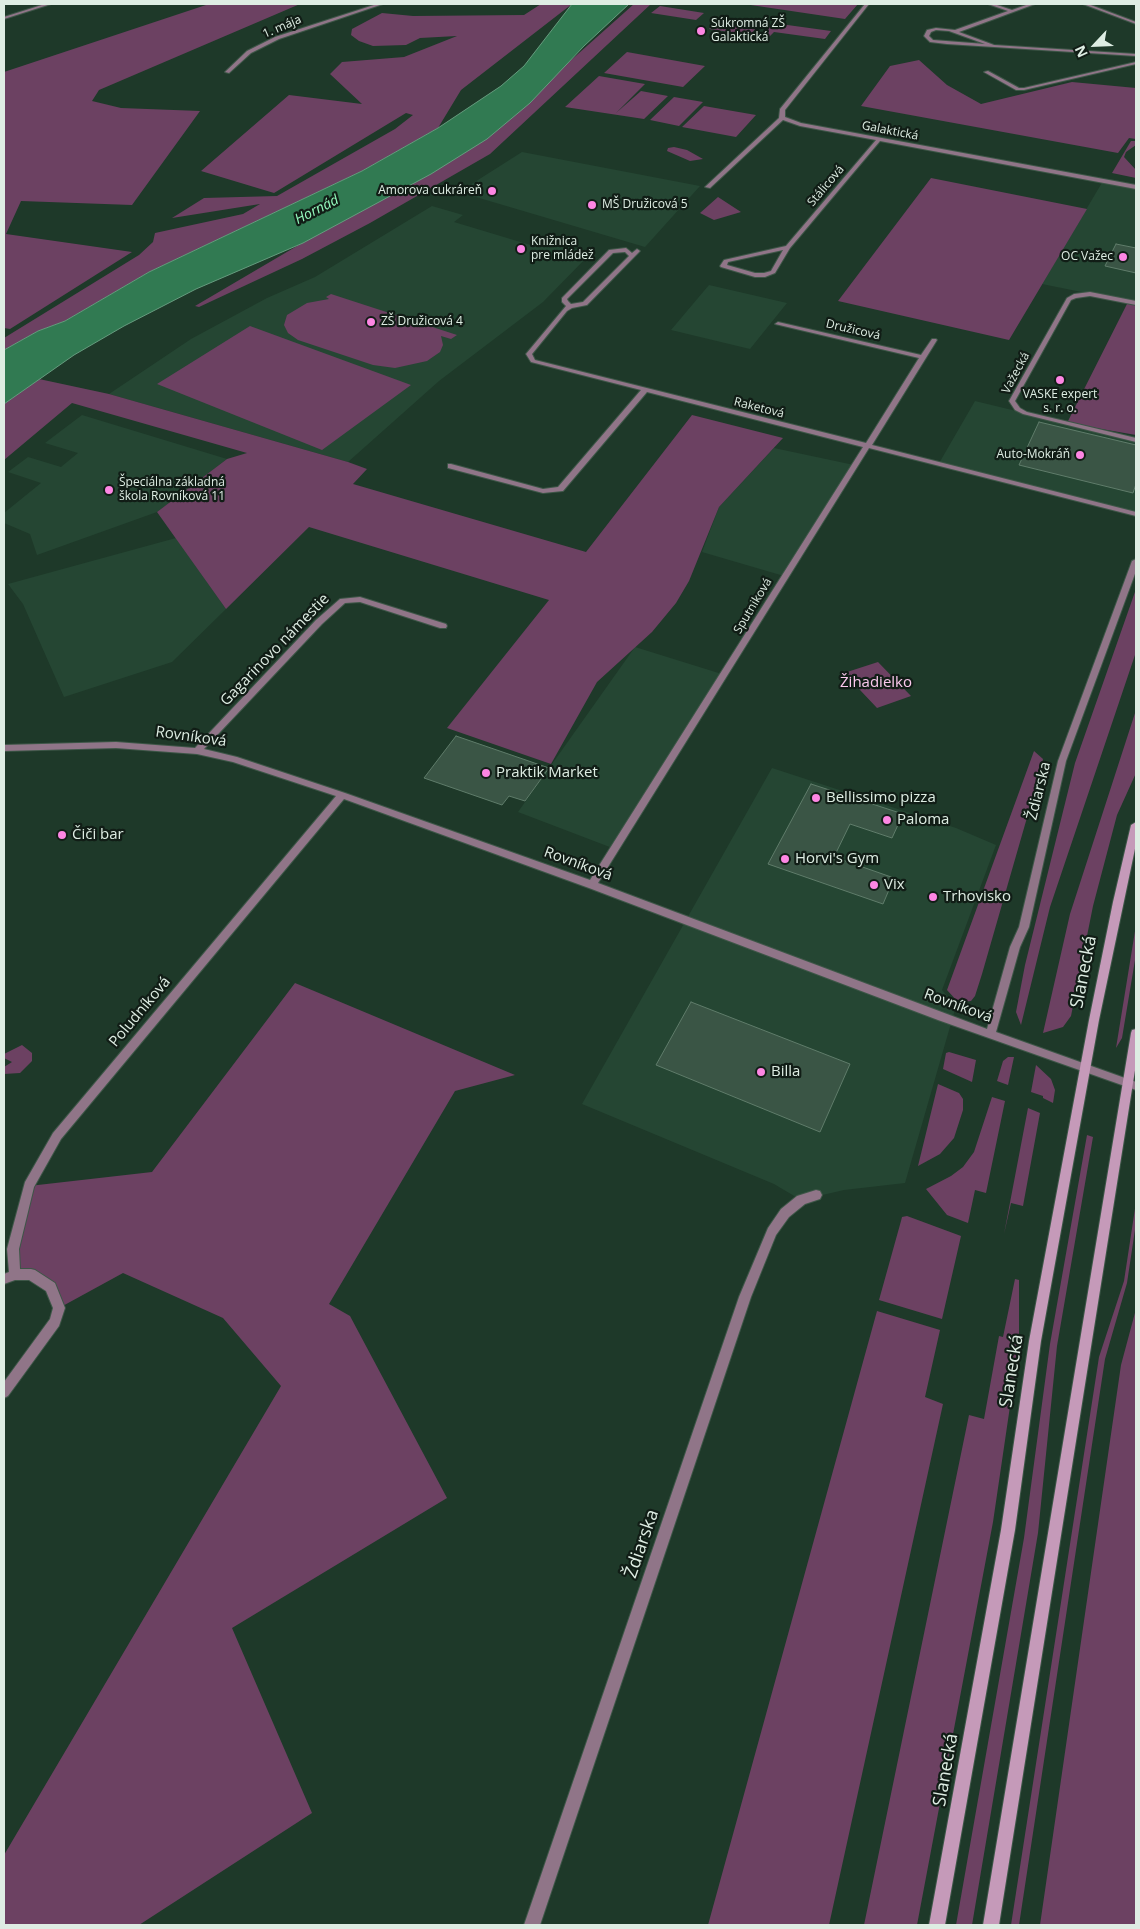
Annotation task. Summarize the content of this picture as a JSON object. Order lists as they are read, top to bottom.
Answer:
{
  "streets": {
    "main road": ["Slanecká"],
    "street": [
      "1. mája",
      "Galaktická",
      "Stálicová",
      "Družicová",
      "Važecká",
      "Raketová",
      "Sputniková",
      "Gagarinovo námestie",
      "Rovníková",
      "Ždiarska",
      "Poludníková"
    ]
  },
  "crossings": [
    ["Galaktická", "Stálicová"],
    ["Družicová", "Sputniková"],
    ["Raketová", "Sputniková"],
    ["Sputniková", "Rovníková"],
    ["Gagarinovo námestie", "Rovníková"],
    ["Rovníková", "Ždiarska"],
    ["Rovníková", "Slanecká"],
    ["Rovníková", "Poludníková"]
  ],
  "water": ["Hornád"],
  "parks": ["Žihadielko"],
  "places": [
    "Súkromná ZŠ Galaktická",
    "Amorova cukráreň",
    "MŠ Družicová 5",
    "Knižnica pre mládež",
    "OC Važec",
    "ZŠ Družicová 4",
    "VASKE expert s. r. o.",
    "Auto-Mokráň",
    "Špeciálna základná škola Rovníková 11",
    "Praktik Market",
    "Bellissimo pizza",
    "Paloma",
    "Čiči bar",
    "Horvi's Gym",
    "Vix",
    "Trhovisko",
    "Billa"
  ],
  "north": "bottom left"
}
